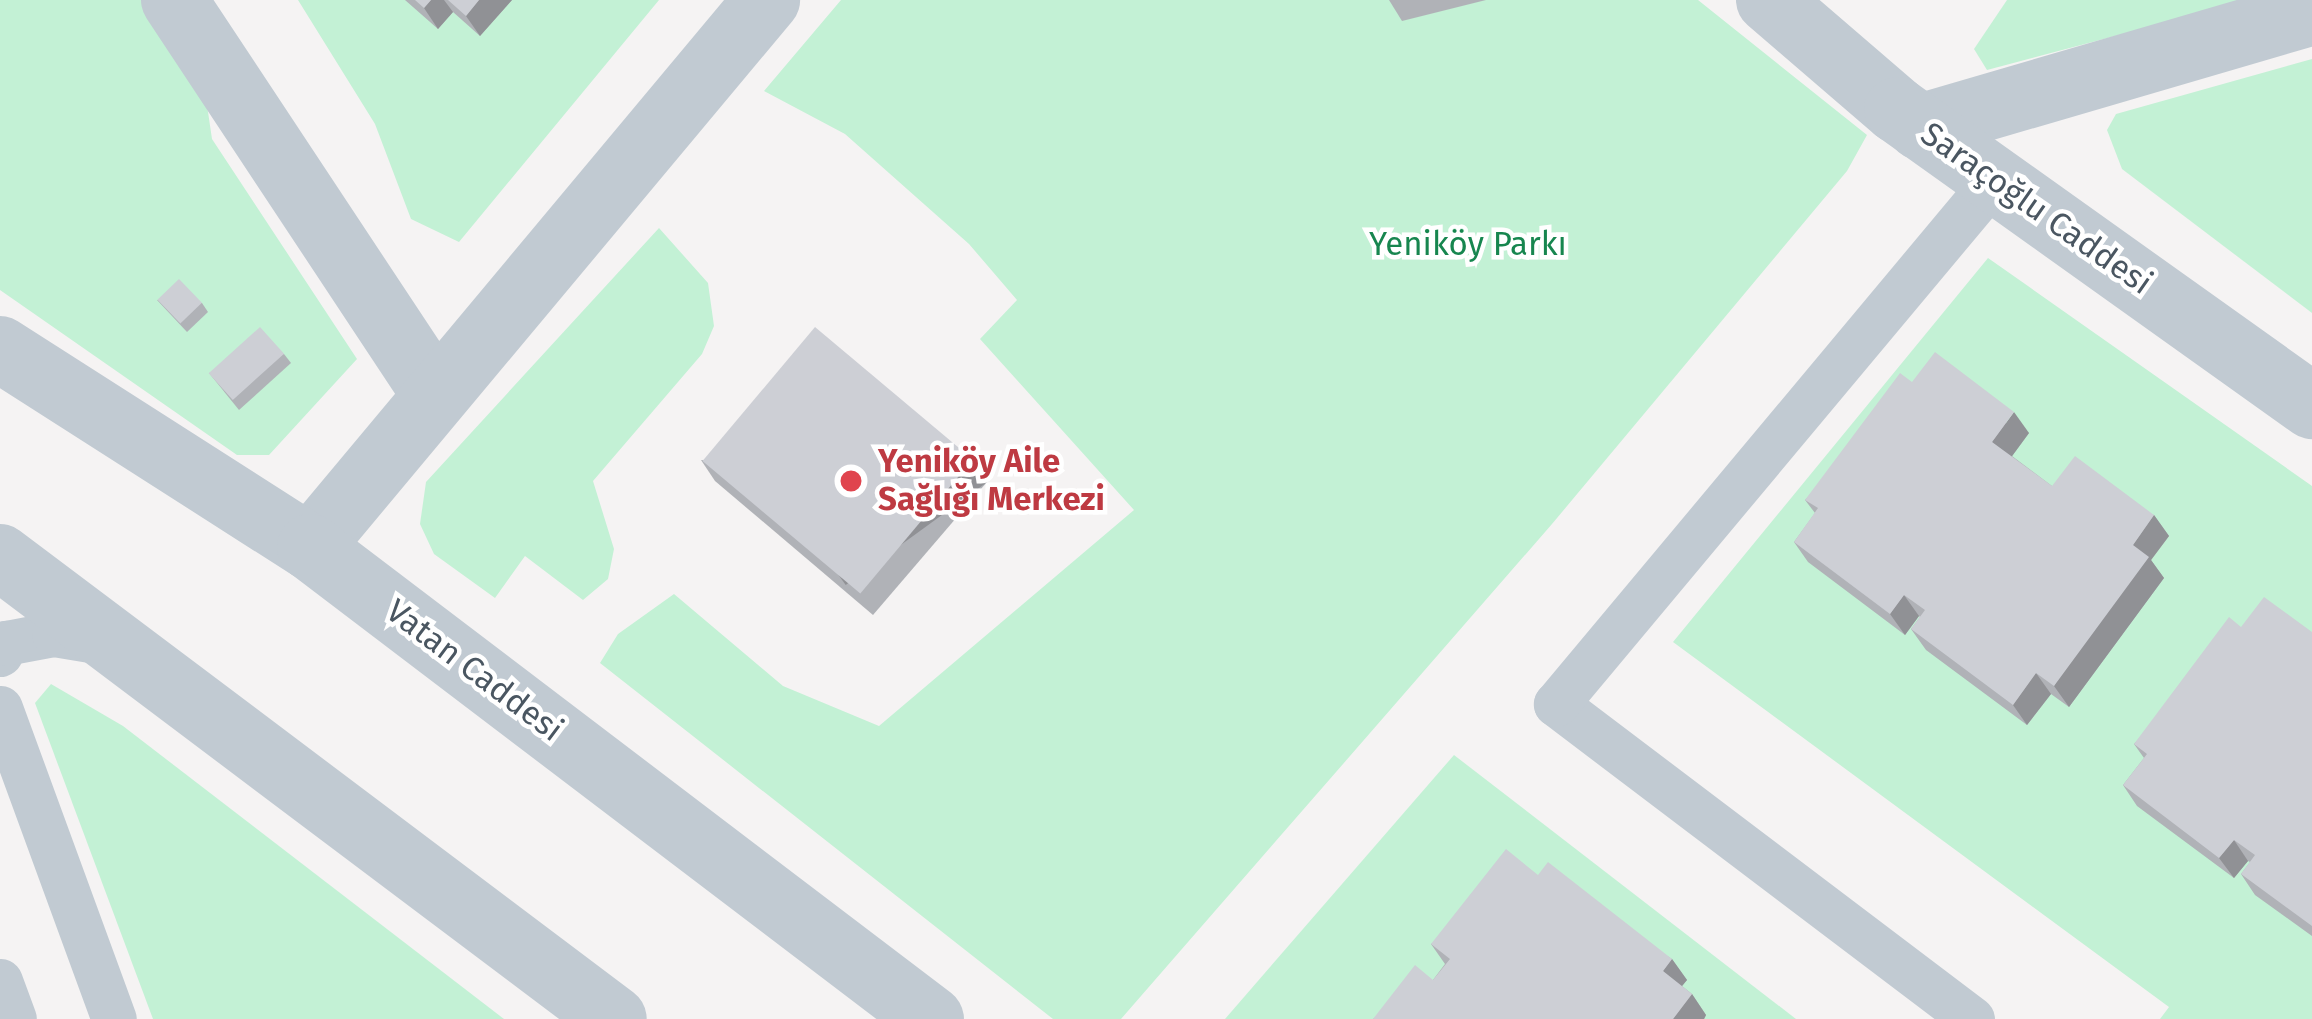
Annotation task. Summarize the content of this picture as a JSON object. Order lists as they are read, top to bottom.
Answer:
{
  "streets": {
    "street": ["Saraçoğlu Caddesi", "Vatan Caddesi"]
  },
  "parks": ["Yeniköy Parkı"],
  "places": ["Yeniköy Aile Sağlığı Merkezi"]
}
